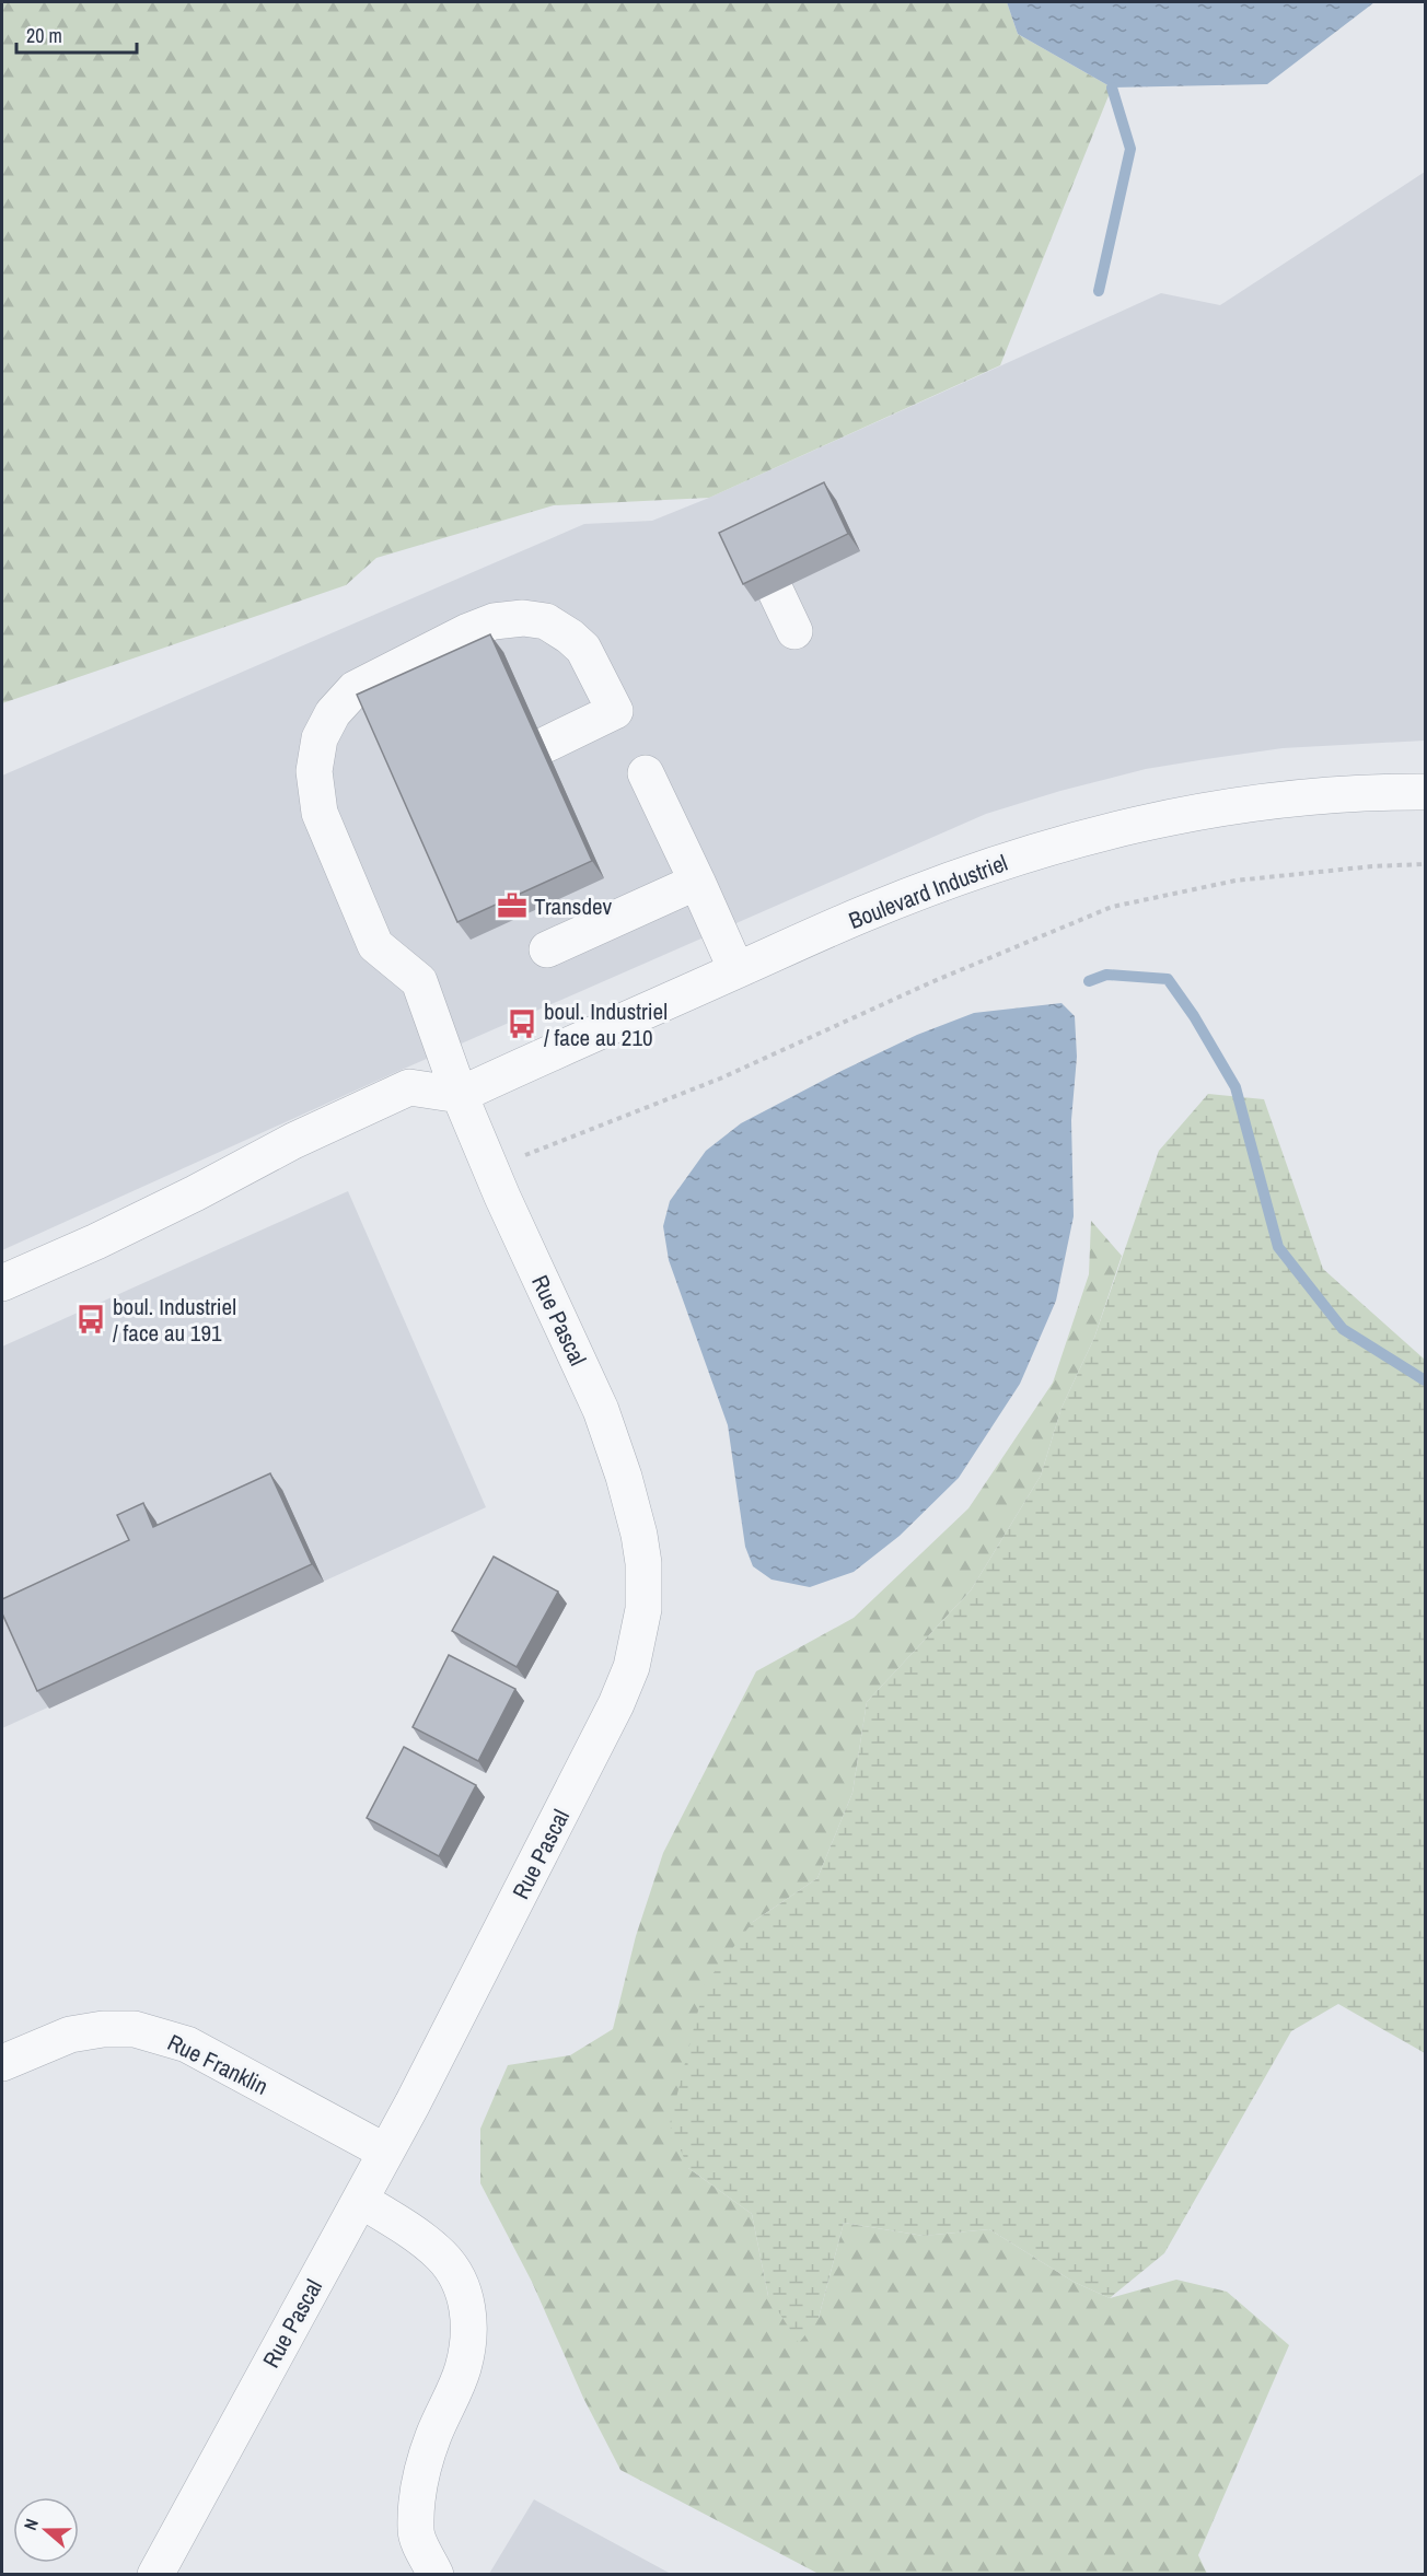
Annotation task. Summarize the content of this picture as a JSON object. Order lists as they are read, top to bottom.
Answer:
{
  "streets": {
    "street": ["Boulevard Industriel", "Rue Pascal", "Rue Franklin"]
  },
  "crossings": [
    ["Boulevard Industriel", "Rue Pascal"],
    ["Rue Pascal", "Rue Franklin"]
  ],
  "places": {
    "office": ["Transdev"],
    "bus stop": ["boul. Industriel / face au 210", "boul. Industriel / face au 191"]
  },
  "scale_bar": "20 m",
  "north": "left"
}
